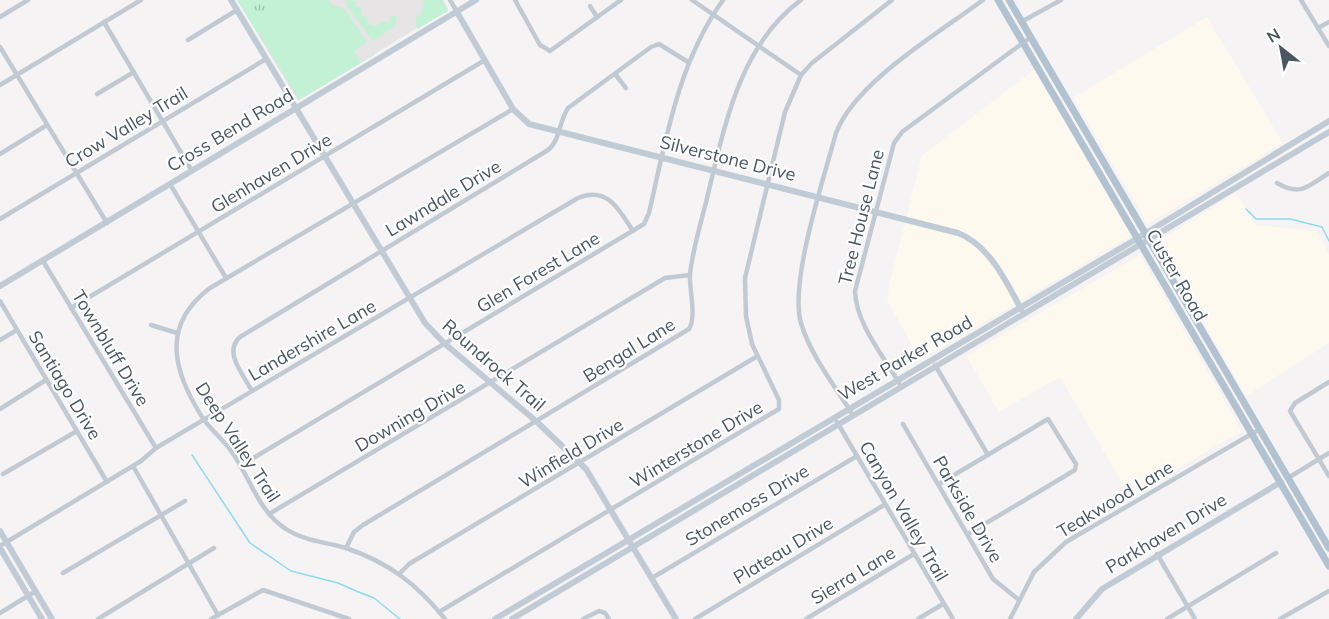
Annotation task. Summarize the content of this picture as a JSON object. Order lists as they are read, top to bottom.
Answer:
{
  "streets": {
    "main road": ["Custer Road"],
    "street": [
      "Crow Valley Trail",
      "Cross Bend Road",
      "Silverstone Drive",
      "Glenhaven Drive",
      "Lawndale Drive",
      "Tree House Lane",
      "Glen Forest Lane",
      "Landershire Lane",
      "Townbluff Drive",
      "Bengal Lane",
      "West Parker Road",
      "Roundrock Trail",
      "Santiago Drive",
      "Downing Drive",
      "Deep Valley Trail",
      "Winterstone Drive",
      "Winfield Drive",
      "Teakwood Lane",
      "Stonemoss Drive",
      "Parkside Drive",
      "Canyon Valley Trail",
      "Parkhaven Drive",
      "Plateau Drive",
      "Sierra Lane"
    ]
  },
  "crossings": [
    ["Crow Valley Trail", "Roundrock Trail"],
    ["Cross Bend Road", "Silverstone Drive"],
    ["Cross Bend Road", "Townbluff Drive"],
    ["Cross Bend Road", "Roundrock Trail"],
    ["Silverstone Drive", "Glenhaven Drive"],
    ["Silverstone Drive", "Lawndale Drive"],
    ["Silverstone Drive", "Tree House Lane"],
    ["Silverstone Drive", "Glen Forest Lane"],
    ["Silverstone Drive", "Bengal Lane"],
    ["Silverstone Drive", "West Parker Road"],
    ["Silverstone Drive", "Deep Valley Trail"],
    ["Silverstone Drive", "Winterstone Drive"],
    ["Glenhaven Drive", "Townbluff Drive"],
    ["Glenhaven Drive", "Roundrock Trail"],
    ["Lawndale Drive", "Glen Forest Lane"],
    ["Lawndale Drive", "Landershire Lane"],
    ["Lawndale Drive", "Roundrock Trail"],
    ["Tree House Lane", "Custer Road"],
    ["Tree House Lane", "West Parker Road"],
    ["Glen Forest Lane", "Landershire Lane"],
    ["Glen Forest Lane", "Roundrock Trail"],
    ["Glen Forest Lane", "Deep Valley Trail"],
    ["Custer Road", "West Parker Road"],
    ["Custer Road", "Teakwood Lane"],
    ["Custer Road", "Parkhaven Drive"],
    ["Landershire Lane", "Townbluff Drive"],
    ["Landershire Lane", "Roundrock Trail"],
    ["Landershire Lane", "Santiago Drive"],
    ["Landershire Lane", "Deep Valley Trail"],
    ["Bengal Lane", "Roundrock Trail"],
    ["Bengal Lane", "Downing Drive"],
    ["Bengal Lane", "Deep Valley Trail"],
    ["West Parker Road", "Roundrock Trail"],
    ["West Parker Road", "Canyon Valley Trail"],
    ["Roundrock Trail", "Downing Drive"],
    ["Roundrock Trail", "Deep Valley Trail"],
    ["Roundrock Trail", "Winterstone Drive"],
    ["Roundrock Trail", "Winfield Drive"],
    ["Roundrock Trail", "Stonemoss Drive"],
    ["Downing Drive", "Deep Valley Trail"],
    ["Deep Valley Trail", "Winterstone Drive"],
    ["Deep Valley Trail", "Winfield Drive"],
    ["Winterstone Drive", "Winfield Drive"],
    ["Teakwood Lane", "Parkside Drive"],
    ["Stonemoss Drive", "Canyon Valley Trail"],
    ["Canyon Valley Trail", "Plateau Drive"],
    ["Canyon Valley Trail", "Sierra Lane"]
  ],
  "north": "top left"
}
